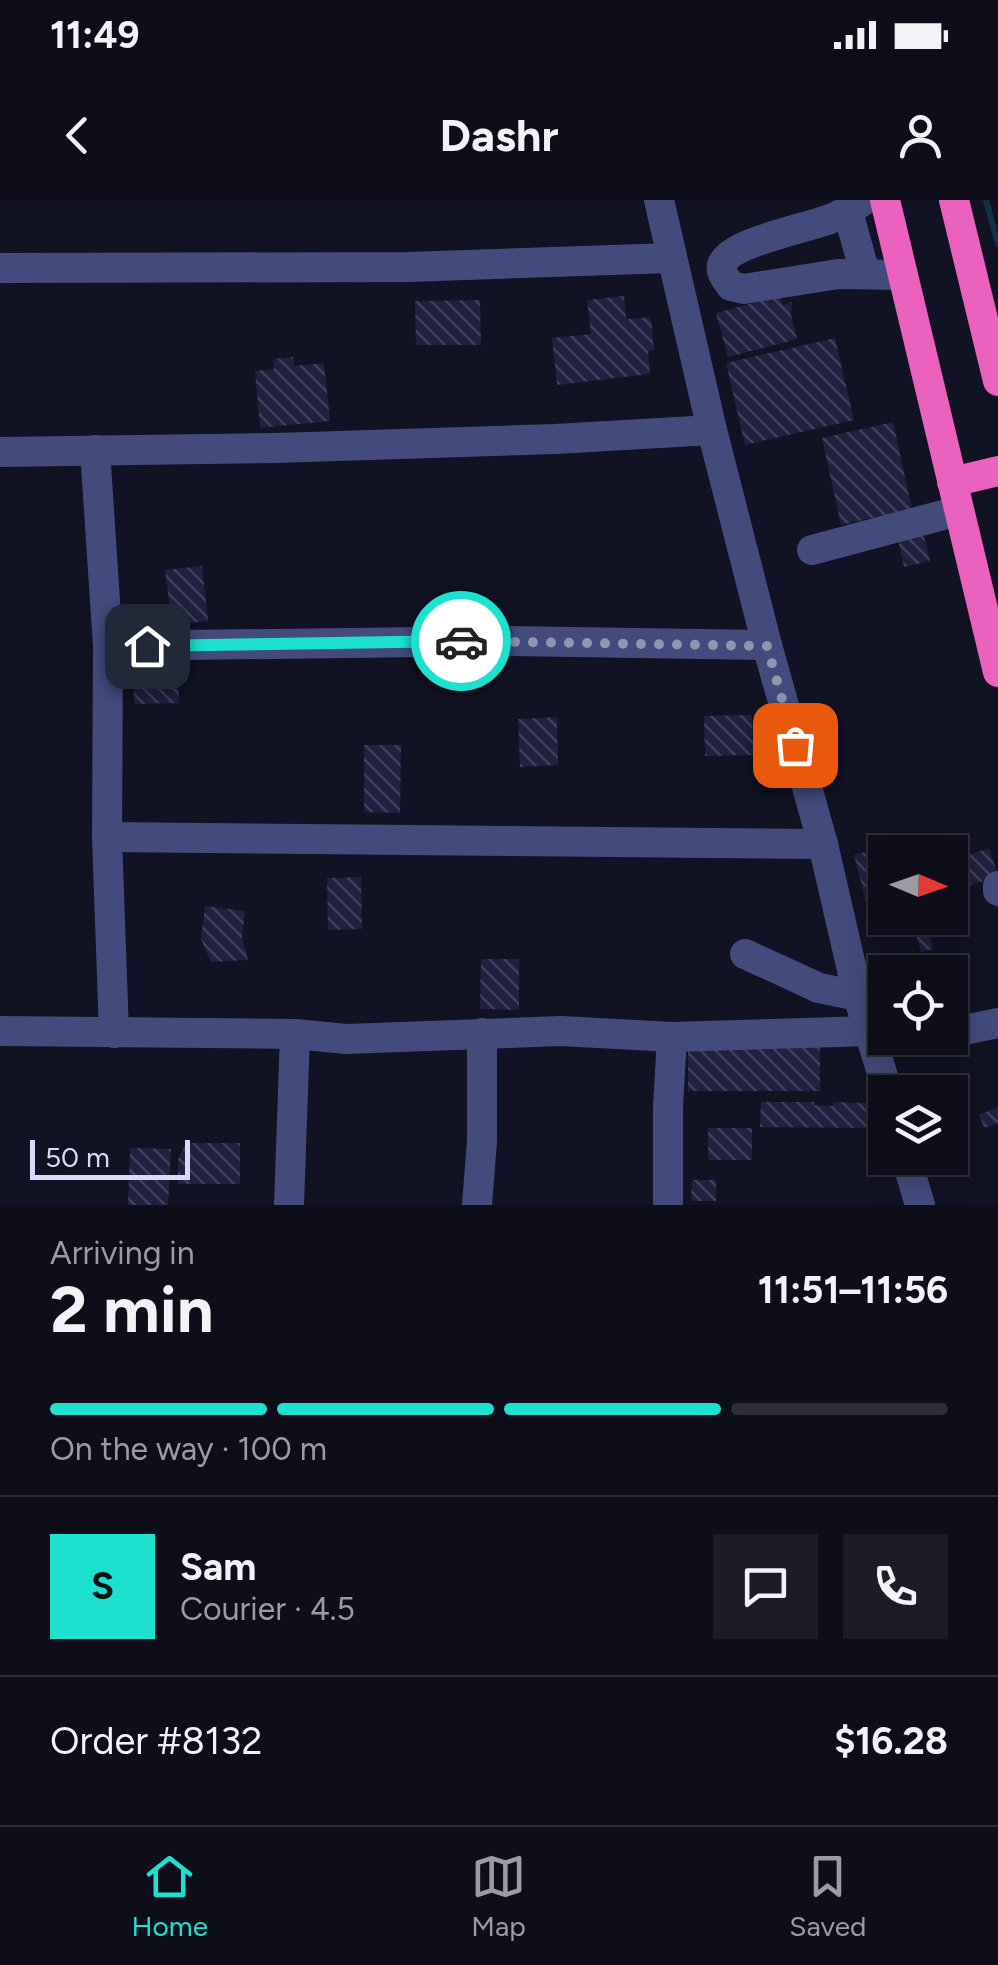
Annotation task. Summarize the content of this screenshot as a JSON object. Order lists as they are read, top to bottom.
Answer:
{
  "scale_bar": "50 m",
  "north": "right",
  "page": {
    "status": "11:49",
    "header": "Dashr",
    "scale": "50 m",
    "heading": ["2 min", "Arriving in", "11:51–11:56"],
    "panel": [
      "Sam",
      "Courier · 4.5",
      "Order #8132",
      "$16.28"
    ],
    "bar": "On the way · 100 m",
    "round": "S",
    "tabs": ["Home", "Map", "Saved"]
  }
}
